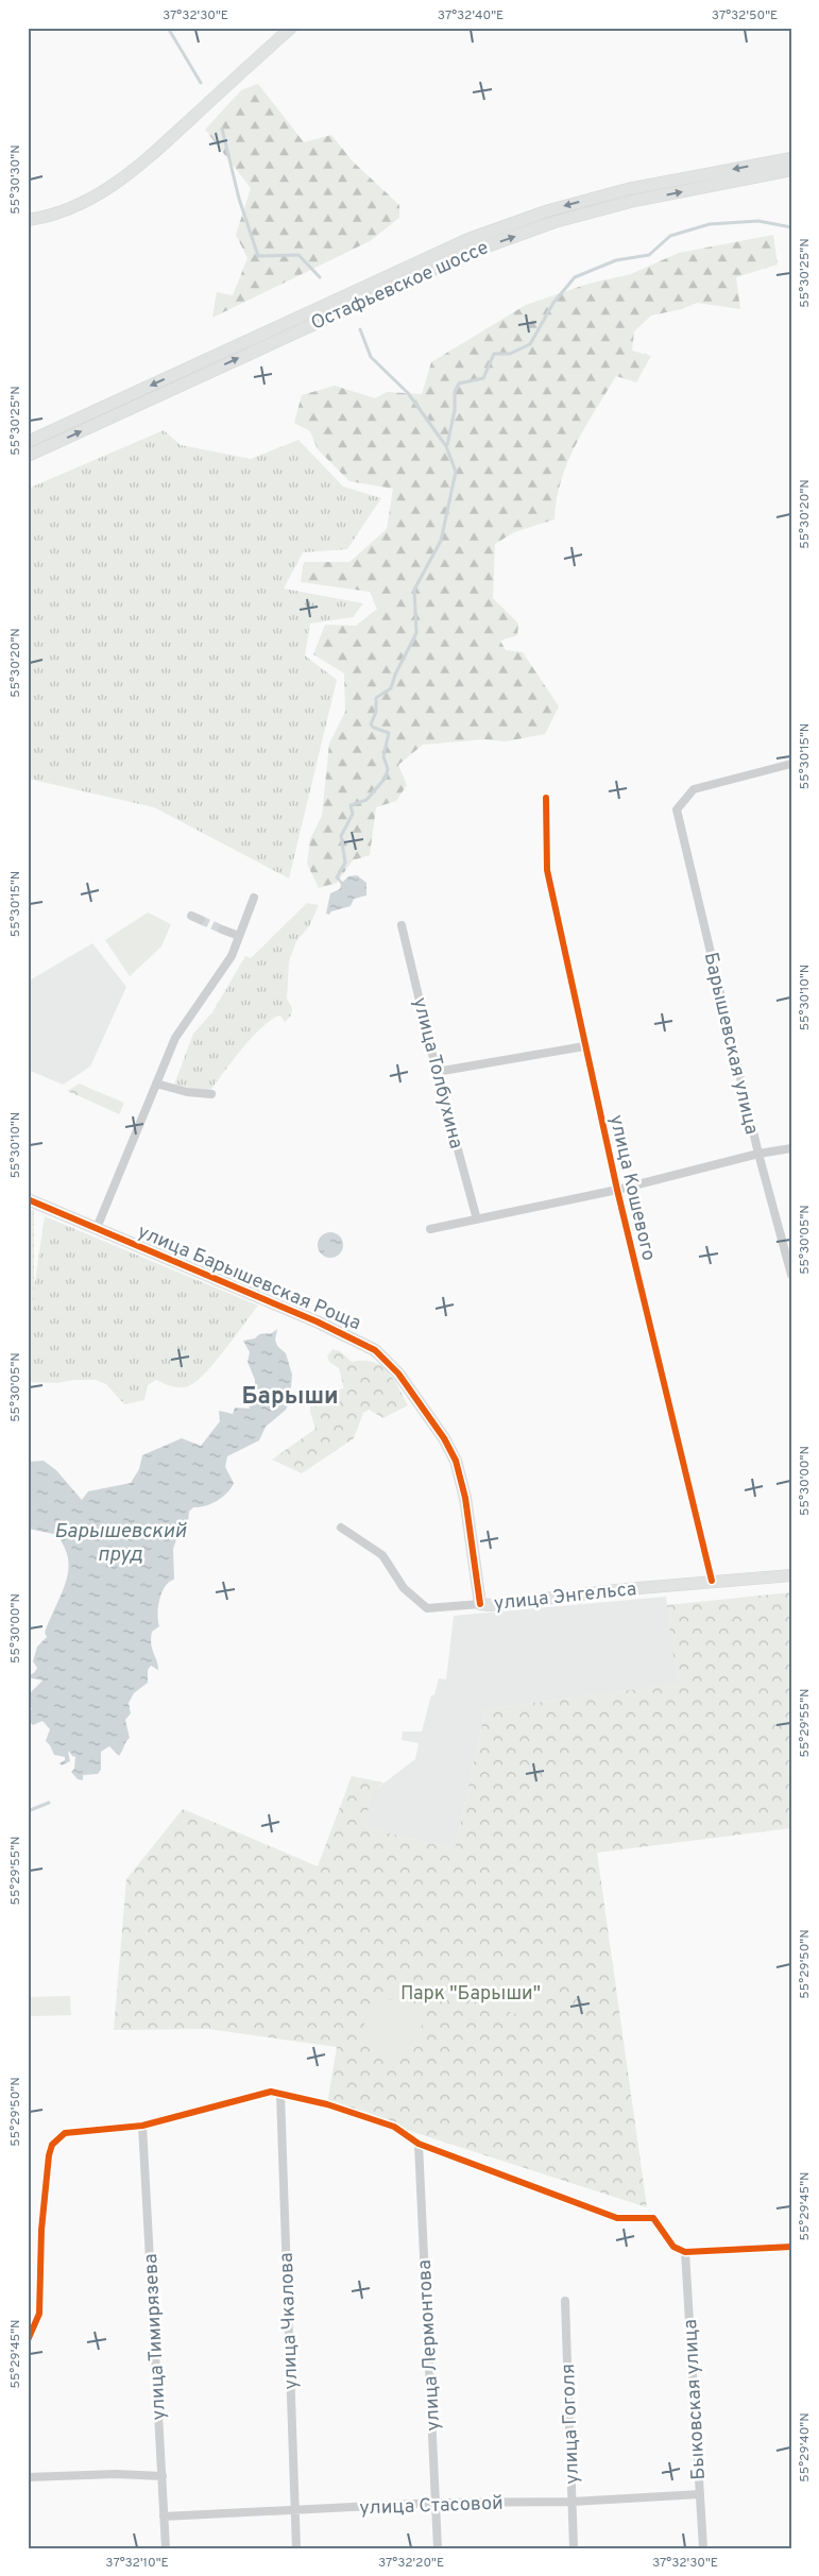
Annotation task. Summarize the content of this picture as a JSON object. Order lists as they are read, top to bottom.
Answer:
{
  "streets": {
    "main road": ["Остафьевское шоссе", "улица Барышевская Роща", "улица Энгельса"],
    "street": [
      "Барышевская улица",
      "улица Толбухина",
      "улица Кошевого",
      "улица Чкалова",
      "улица Тимирязева",
      "улица Лермонтова",
      "Быковская улица",
      "улица Гоголя",
      "улица Стасовой"
    ]
  },
  "crossings": [
    ["улица Кошевого", "улица Энгельса"],
    ["улица Барышевская Роща", "улица Энгельса"],
    ["улица Чкалова", "улица Стасовой"],
    ["улица Тимирязева", "улица Стасовой"],
    ["улица Лермонтова", "улица Стасовой"],
    ["Быковская улица", "улица Стасовой"],
    ["улица Гоголя", "улица Стасовой"]
  ],
  "districts": ["Барыши"],
  "water": ["Барышевский пруд"],
  "parks": ["Парк \"Барыши\""],
  "coordinates": [
    "37°32'30\"E",
    "37°32'40\"E",
    "37°32'50\"E",
    "55°30'30\"N",
    "55°30'25\"N",
    "55°30'20\"N",
    "55°30'15\"N",
    "55°30'10\"N",
    "55°30'05\"N",
    "55°30'00\"N",
    "55°29'55\"N",
    "55°29'50\"N",
    "55°29'45\"N",
    "55°29'40\"N",
    "37°32'10\"E",
    "37°32'20\"E"
  ]
}
